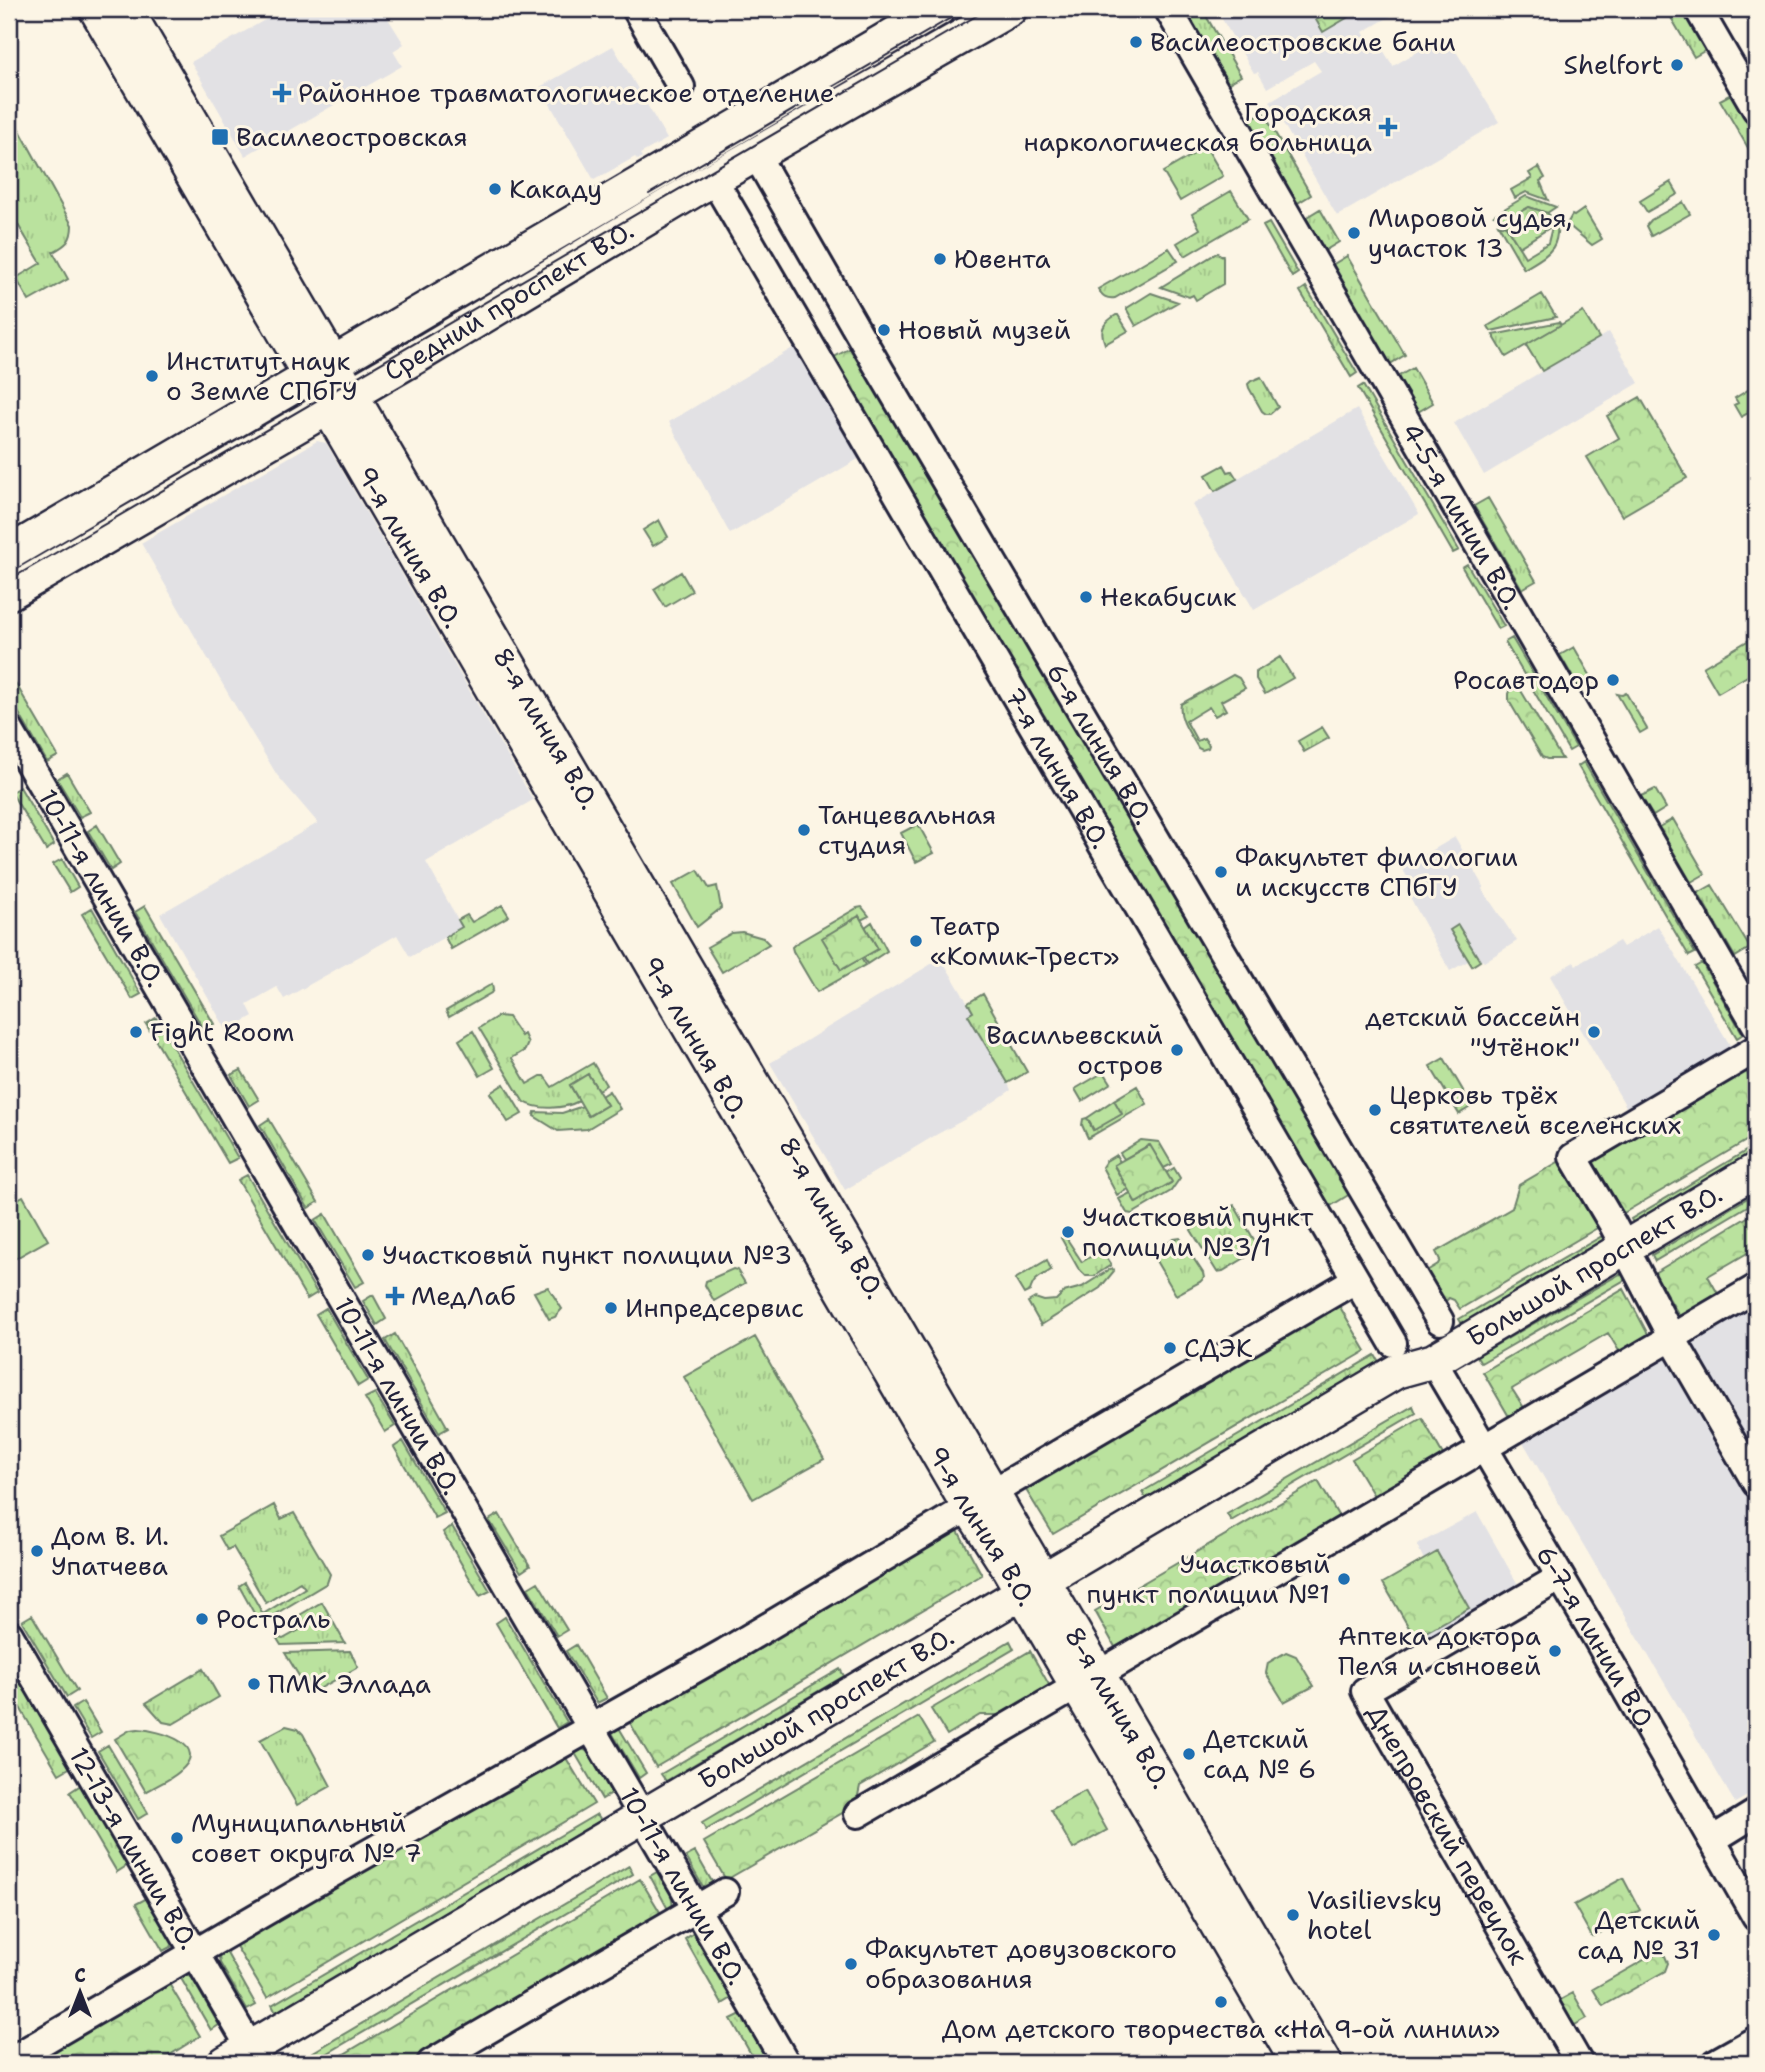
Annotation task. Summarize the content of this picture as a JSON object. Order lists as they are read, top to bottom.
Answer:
{
  "streets": {
    "main road": [
      "Средний проспект В.О.",
      "9-я линия В.О.",
      "8-я линия В.О.",
      "Большой проспект В.О."
    ],
    "street": [
      "4-5-я линии В.О.",
      "6-я линия В.О.",
      "7-я линия В.О.",
      "10-11-я линии В.О.",
      "6-7-я линии В.О.",
      "Днепровский переулок",
      "12-13-я линии В.О."
    ]
  },
  "crossings": [
    ["Средний проспект В.О.", "8-я линия В.О."],
    ["9-я линия В.О.", "8-я линия В.О."],
    ["9-я линия В.О.", "Большой проспект В.О."],
    ["10-11-я линии В.О.", "Большой проспект В.О."],
    ["Большой проспект В.О.", "6-7-я линии В.О."],
    ["Большой проспект В.О.", "12-13-я линии В.О."],
    ["6-7-я линии В.О.", "Днепровский переулок"]
  ],
  "places": {
    "other": [
      "Василеостровские бани",
      "Shelfort",
      "Какаду",
      "Мировой судья, участок 13",
      "Ювента",
      "Новый музей",
      "Институт наук о Земле СПбГУ",
      "Некабусик",
      "Росавтодор",
      "Танцевальная студия",
      "Факультет филологии и искусств СПбГУ",
      "Театр «Комик-Трест»",
      "Fight Room",
      "детский бассейн \"Утёнок\"",
      "Васильевский остров",
      "Церковь трёх святителей вселенских",
      "Участковый пункт полиции №3/1",
      "Участковый пункт полиции №3",
      "Инпредсервис",
      "СДЭК",
      "Дом В. И. Упатчева",
      "Участковый пункт полиции №1",
      "Ростраль",
      "Аптека доктора Пеля и сыновей",
      "ПМК Эллада",
      "Детский сад № 6",
      "Муниципальный совет округа № 7",
      "Vasilievsky hotel",
      "Детский сад № 31",
      "Факультет довузовского образования",
      "Дом детского творчества «На 9-ой линии»"
    ],
    "health": ["Районное травматологическое отделение", "Городская наркологическая больница", "МедЛаб"],
    "transit": ["Василеостровская"]
  },
  "north": "top"
}
